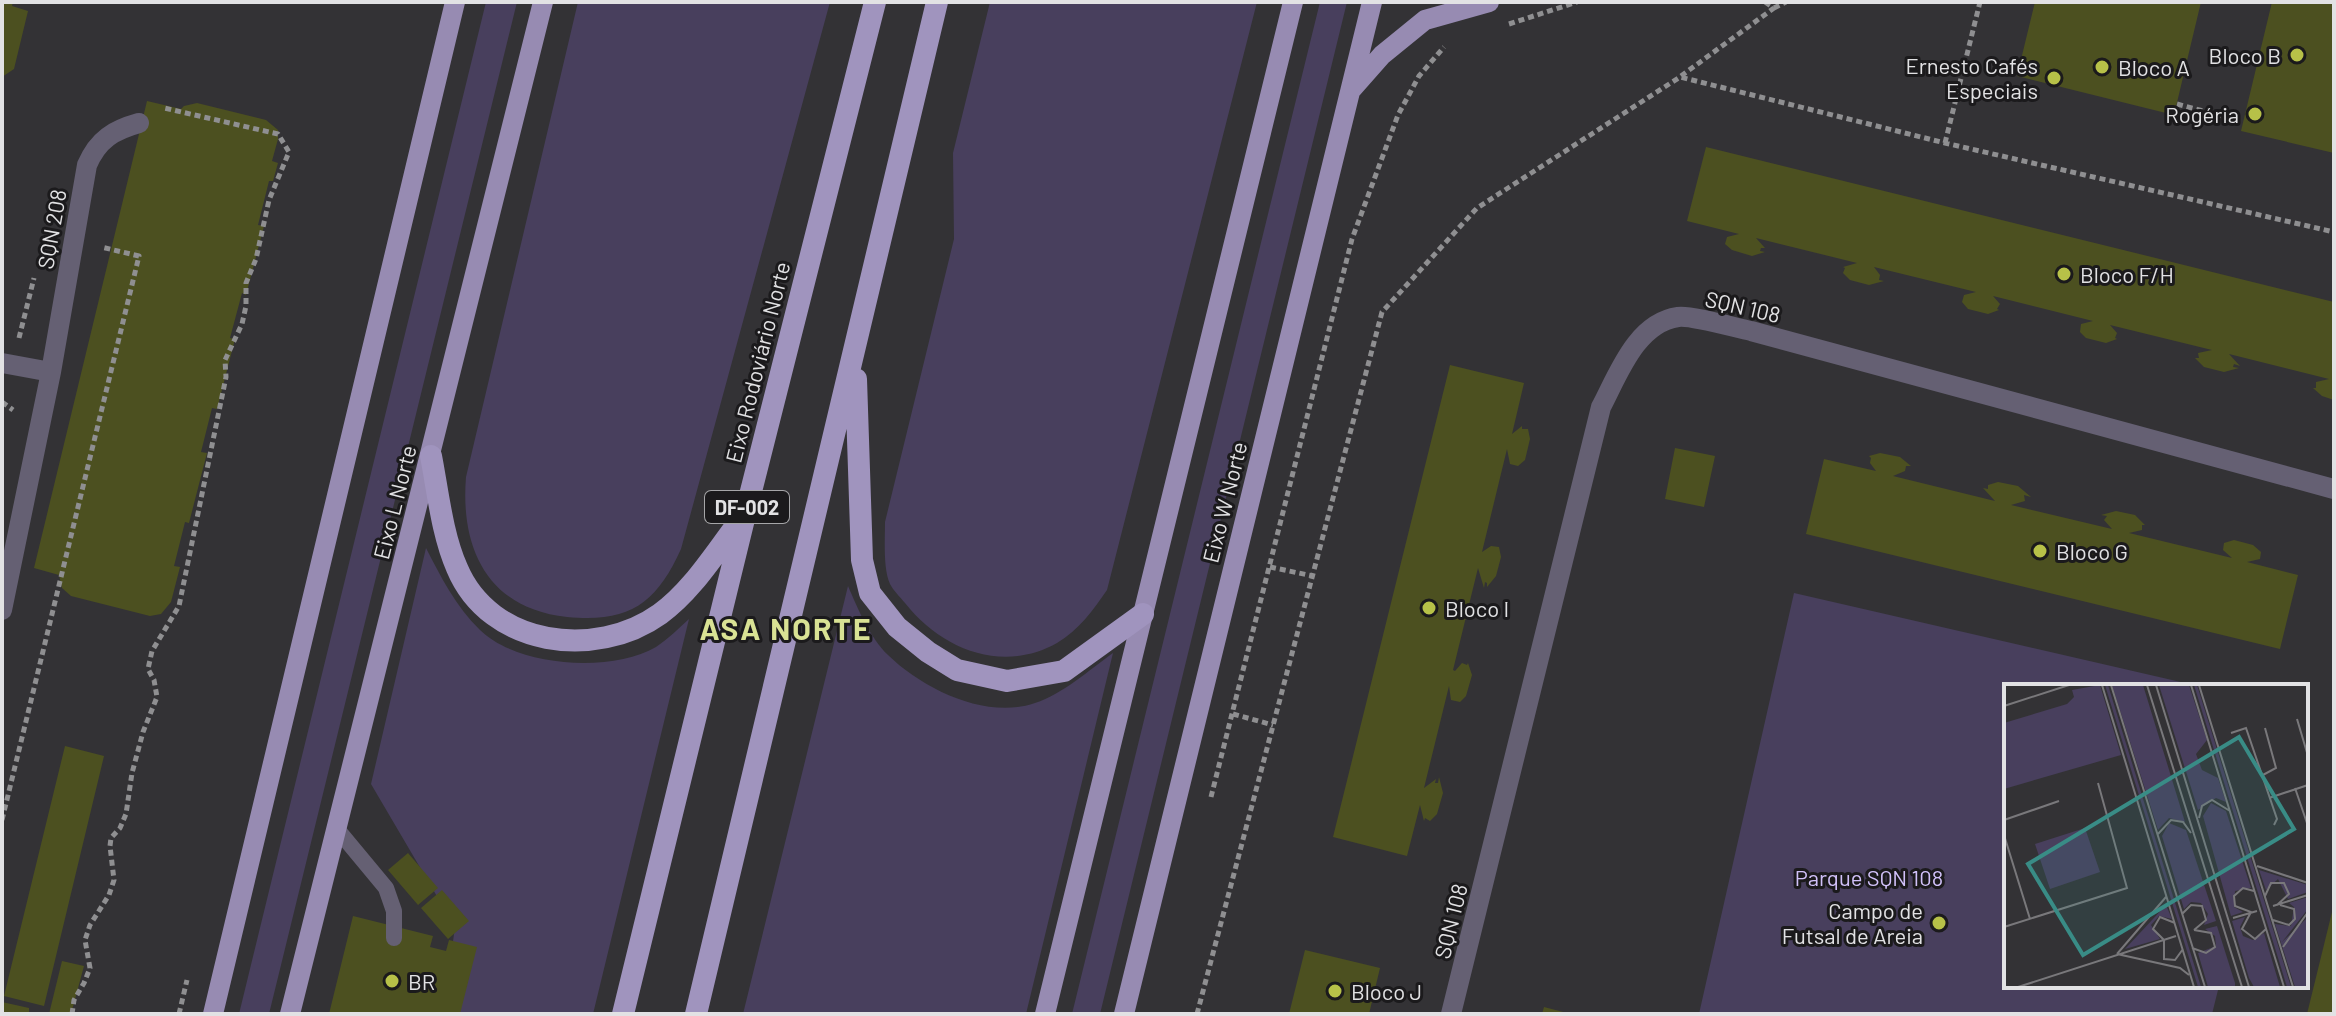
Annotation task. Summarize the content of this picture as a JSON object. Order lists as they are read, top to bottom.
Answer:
{
  "streets": {
    "highway": ["Eixo Rodoviário Norte", "DF-002"],
    "main road": ["Eixo L Norte", "Eixo W Norte"],
    "street": ["SQN 208", "SQN 108"]
  },
  "districts": ["ASA NORTE"],
  "parks": ["Parque SQN 108"],
  "places": [
    "Bloco B",
    "Bloco A",
    "Ernesto Cafés Especiais",
    "Rogéria",
    "Bloco F/H",
    "Bloco G",
    "Bloco I",
    "Campo de Futsal de Areia",
    "BR",
    "Bloco J"
  ]
}
